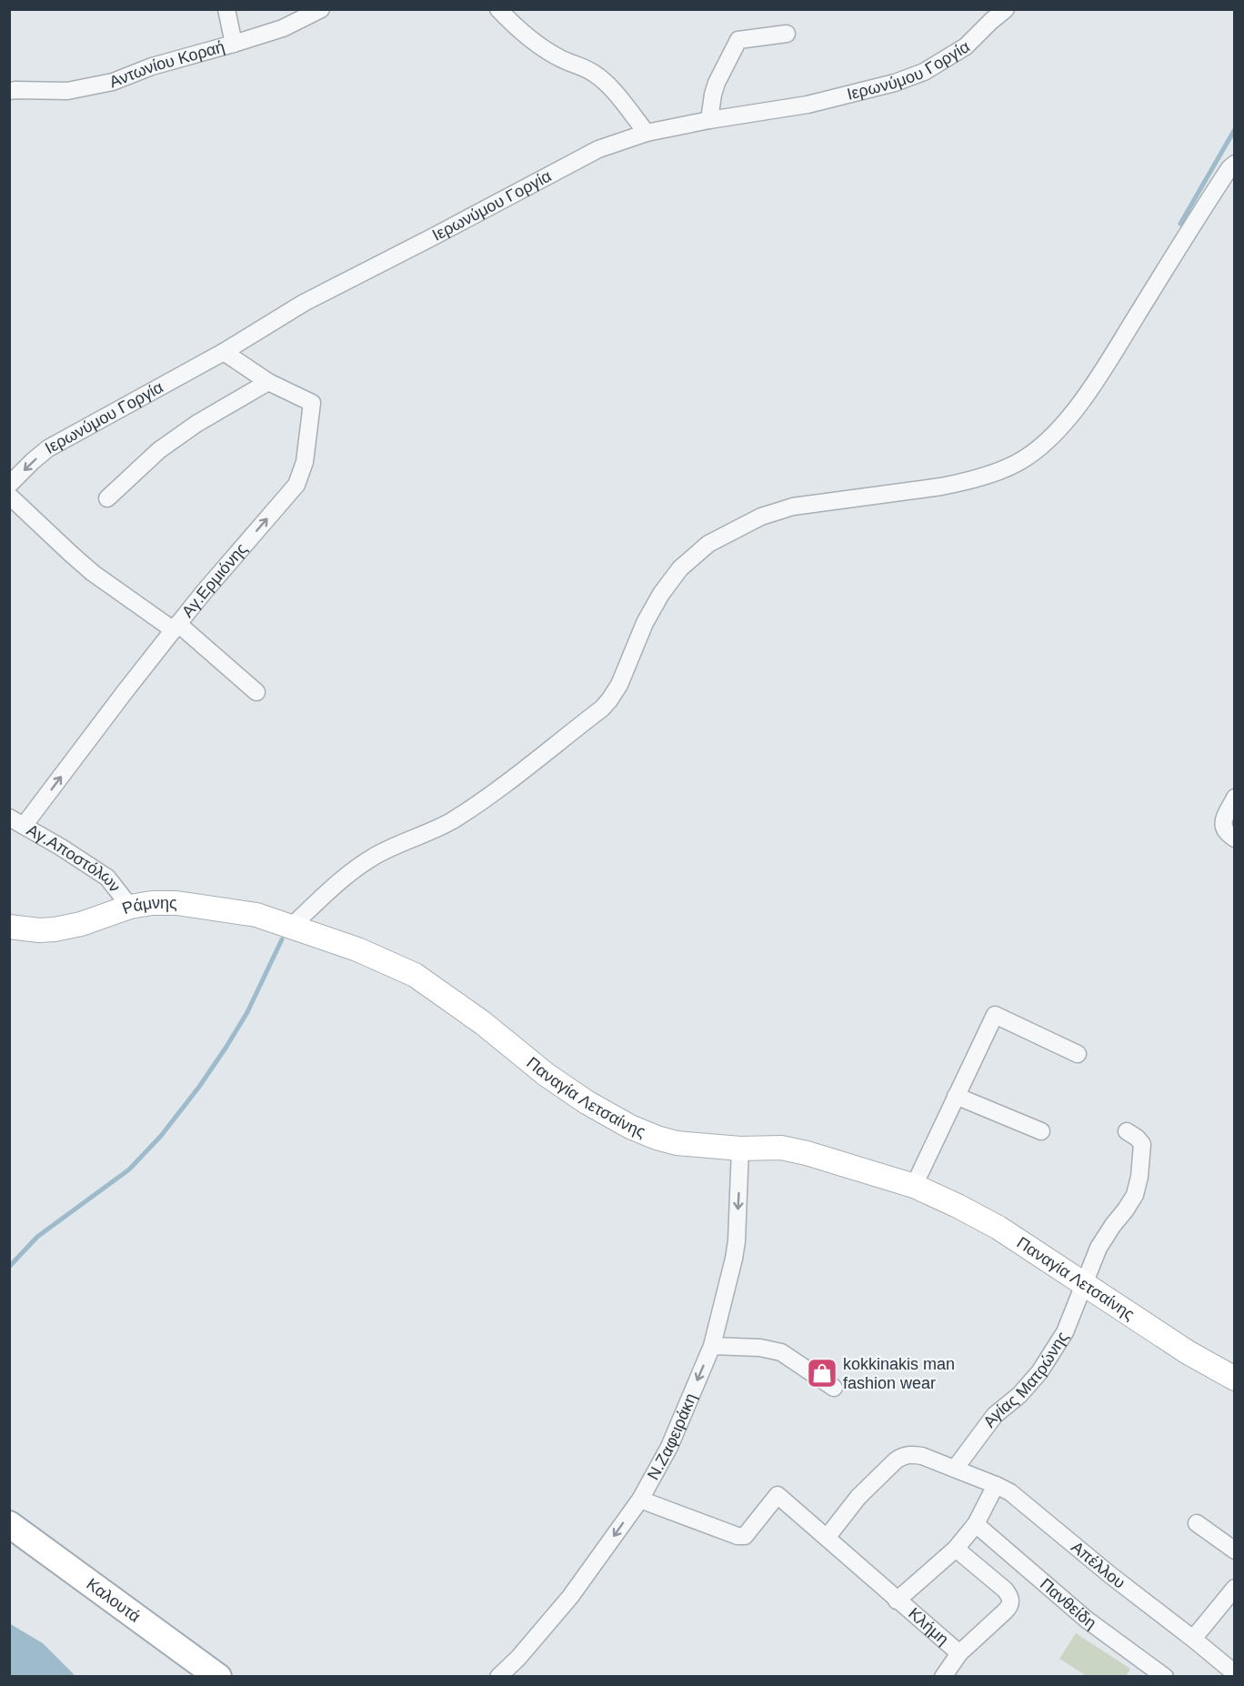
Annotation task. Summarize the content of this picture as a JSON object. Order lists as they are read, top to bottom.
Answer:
{
  "streets": {
    "main road": ["Ράμνης", "Παναγία Λετσαίνης", "Καλουτά"],
    "street": [
      "Αντωνίου Κοραή",
      "Ιερωνύμου Γοργία",
      "Αγ.Ερμιόνης",
      "Αγ.Αποστόλων",
      "Αγίας Ματρώνης",
      "Ν.Ζαφειράκη",
      "Απέλλου",
      "Πανθείδη",
      "Κλήμη"
    ]
  },
  "crossings": [
    ["Ιερωνύμου Γοργία", "Αγ.Ερμιόνης"],
    ["Αγ.Ερμιόνης", "Αγ.Αποστόλων"],
    ["Αγ.Αποστόλων", "Ράμνης"],
    ["Ράμνης", "Παναγία Λετσαίνης"],
    ["Παναγία Λετσαίνης", "Αγίας Ματρώνης"],
    ["Παναγία Λετσαίνης", "Ν.Ζαφειράκη"],
    ["Αγίας Ματρώνης", "Απέλλου"],
    ["Ν.Ζαφειράκη", "Κλήμη"],
    ["Απέλλου", "Κλήμη"]
  ],
  "one_way": ["Αγ.Ερμιόνης", "Ν.Ζαφειράκη"],
  "places": {
    "shop": ["kokkinakis man fashion wear"]
  }
}
